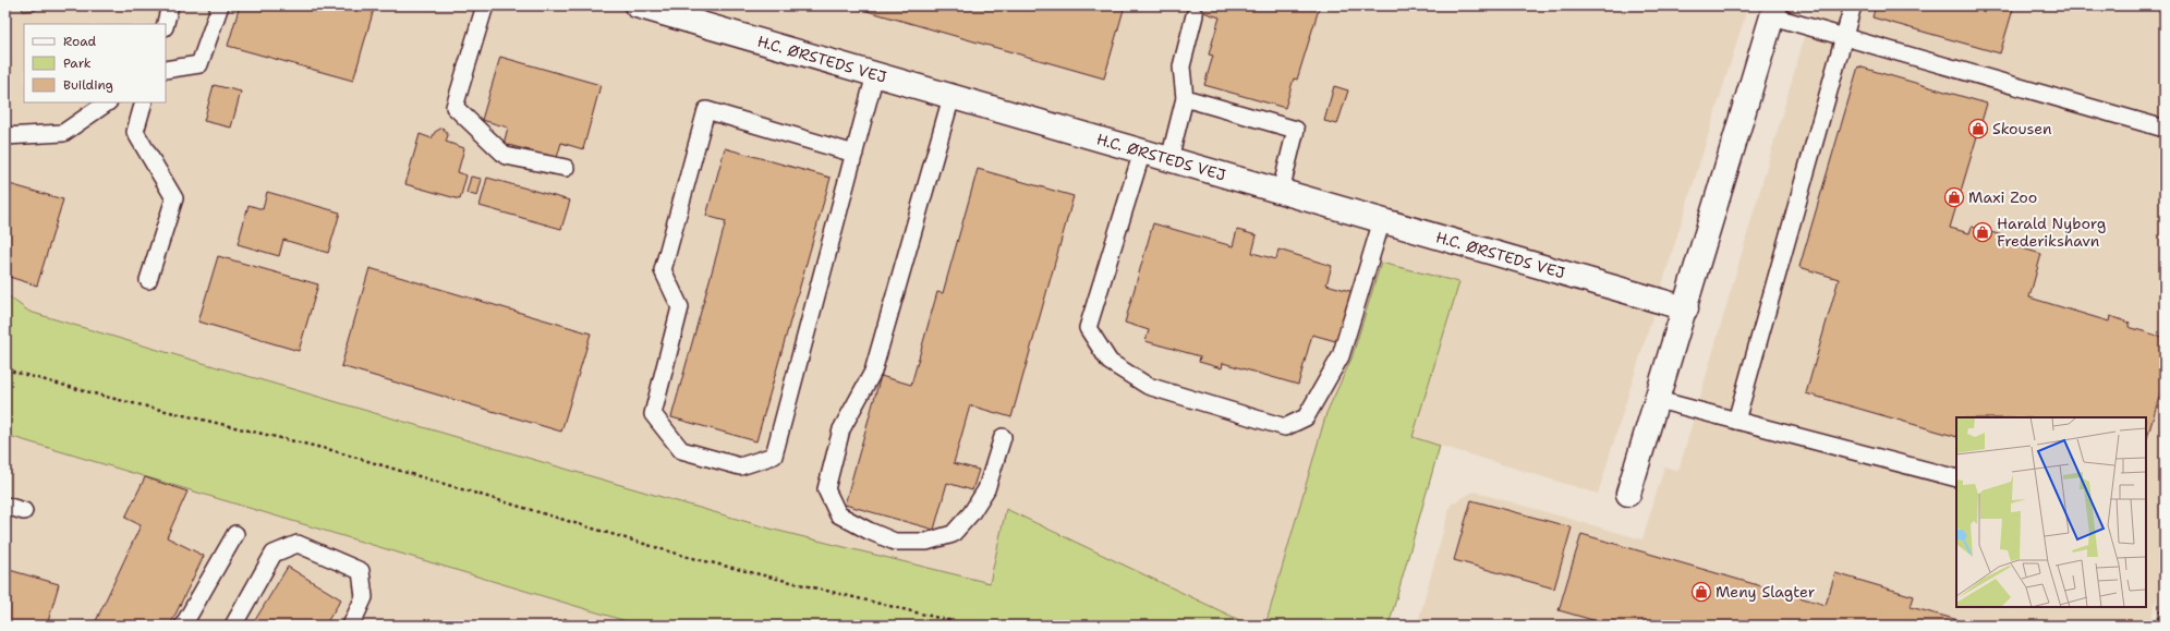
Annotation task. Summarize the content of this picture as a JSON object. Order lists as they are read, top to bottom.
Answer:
{
  "streets": {
    "street": ["H.C. ØRSTEDS VEJ"]
  },
  "places": {
    "shop": [
      "Skousen",
      "Maxi Zoo",
      "Harald Nyborg Frederikshavn",
      "Meny Slagter"
    ]
  },
  "legend": ["Road", "Park", "Building"]
}
